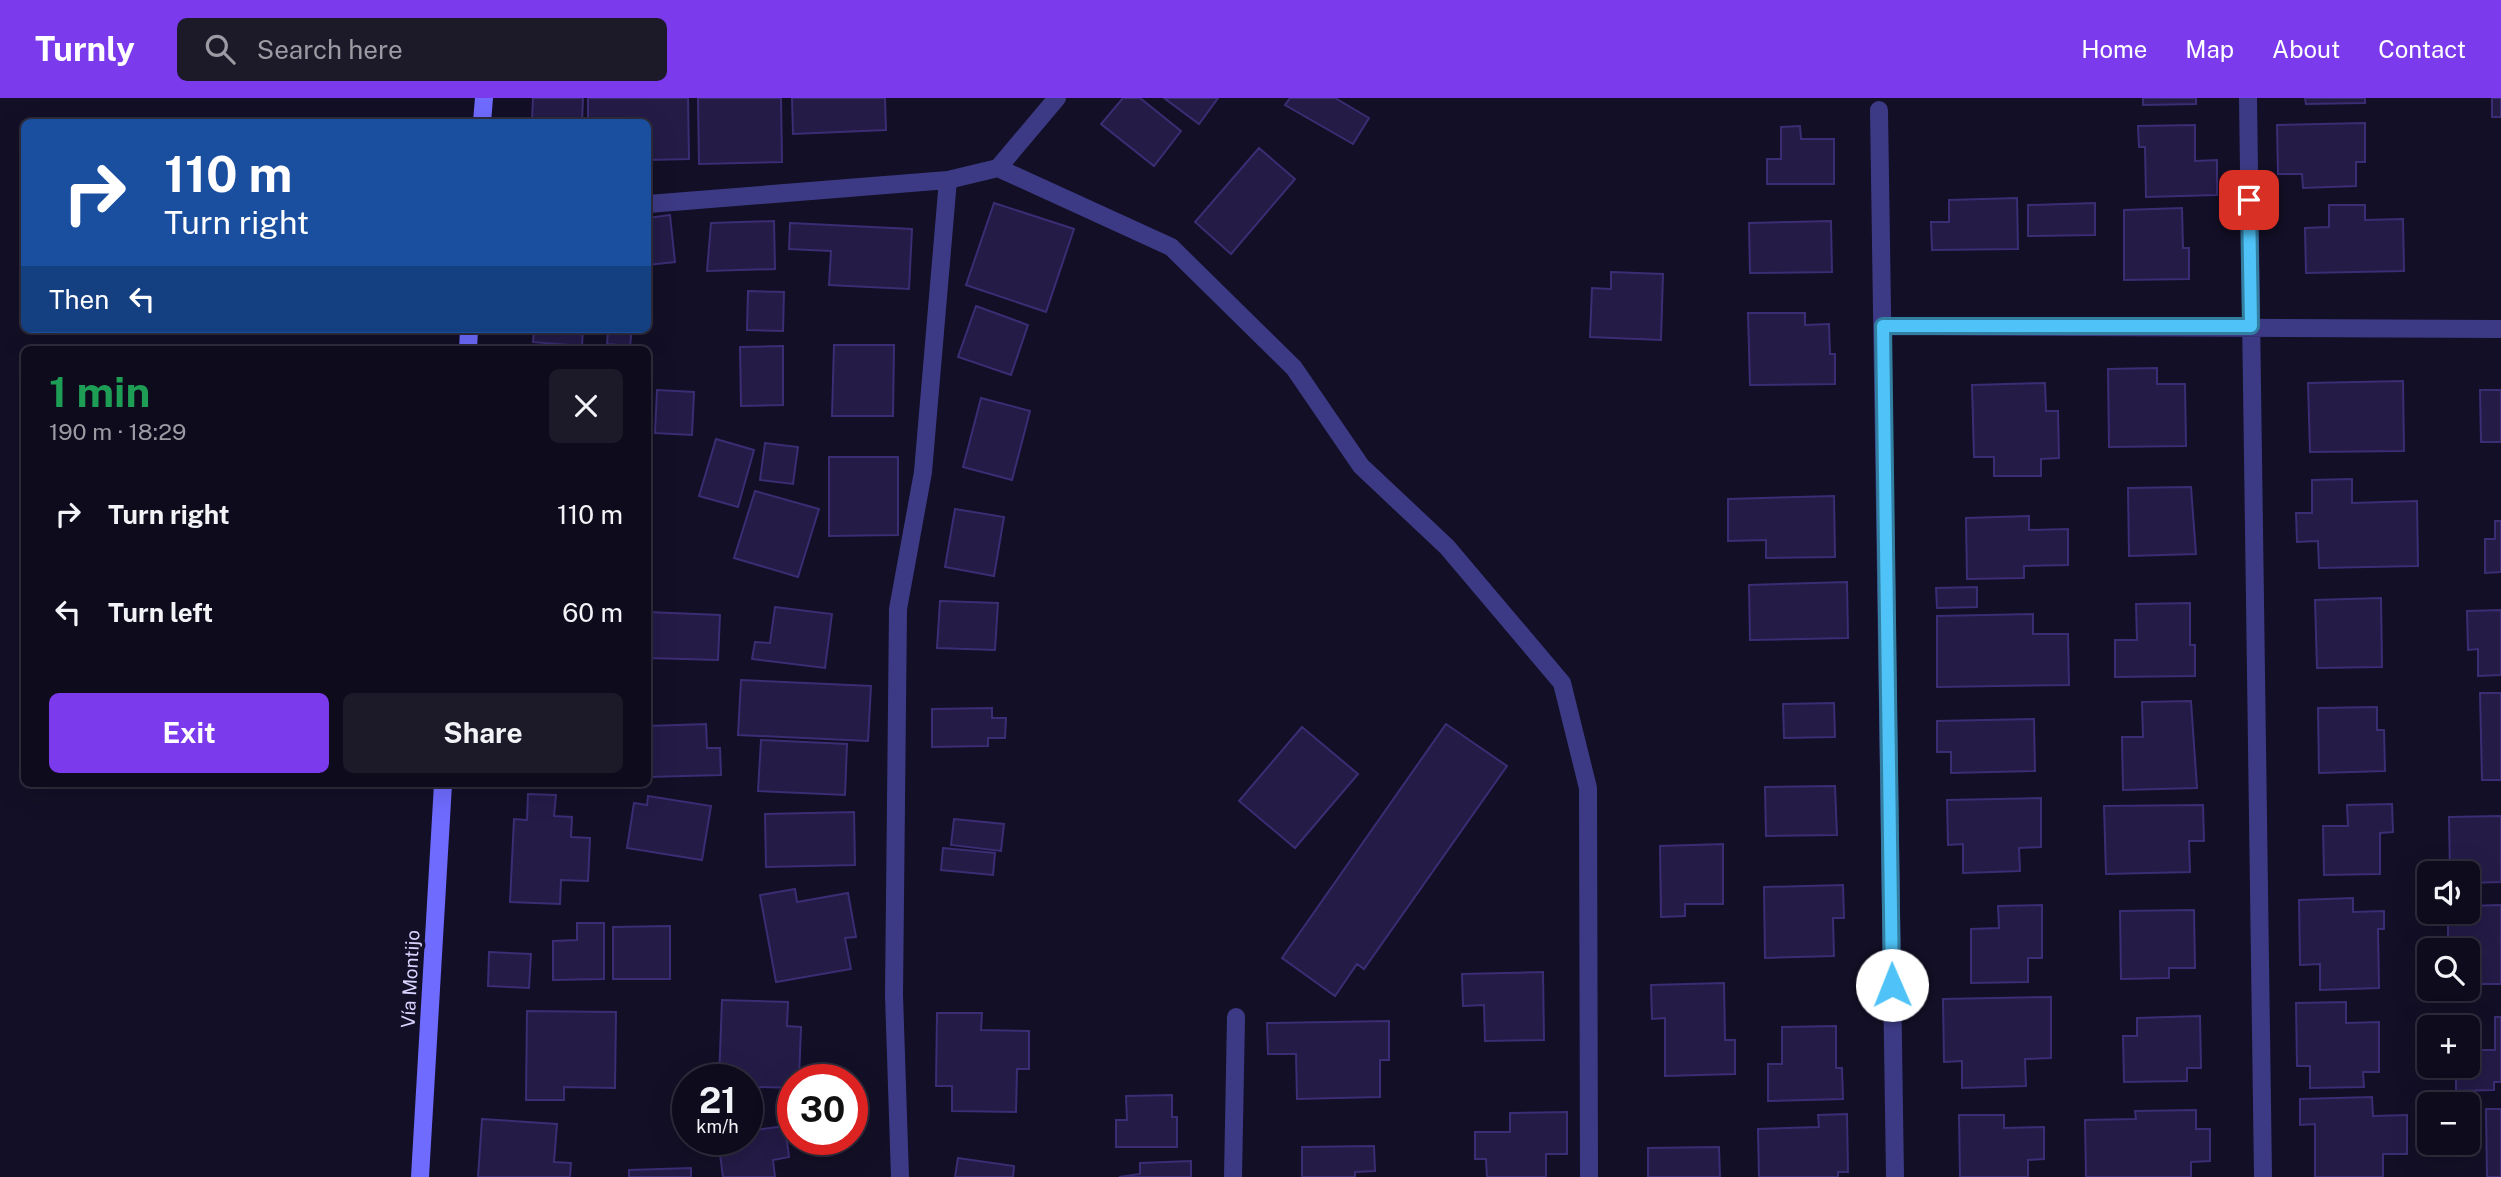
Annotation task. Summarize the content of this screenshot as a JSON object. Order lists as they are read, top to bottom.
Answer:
{
  "streets": {
    "main road": ["Vía Montijo"]
  },
  "page": {
    "header": "Turnly",
    "search": "Search here",
    "nav": [
      "Home",
      "Map",
      "About",
      "Contact"
    ],
    "turn": ["110 m", "Turn right"],
    "then": "Then",
    "heading": ["1 min", "190 m · 18:29"],
    "list": [
      {
        "name": "Turn right",
        "value": "110 m"
      },
      {
        "name": "Turn left",
        "value": "60 m"
      }
    ],
    "buttons": ["Exit", "Share"],
    "map_buttons": ["+", "−"],
    "speed": "21 km/h",
    "limit": "30"
  }
}
